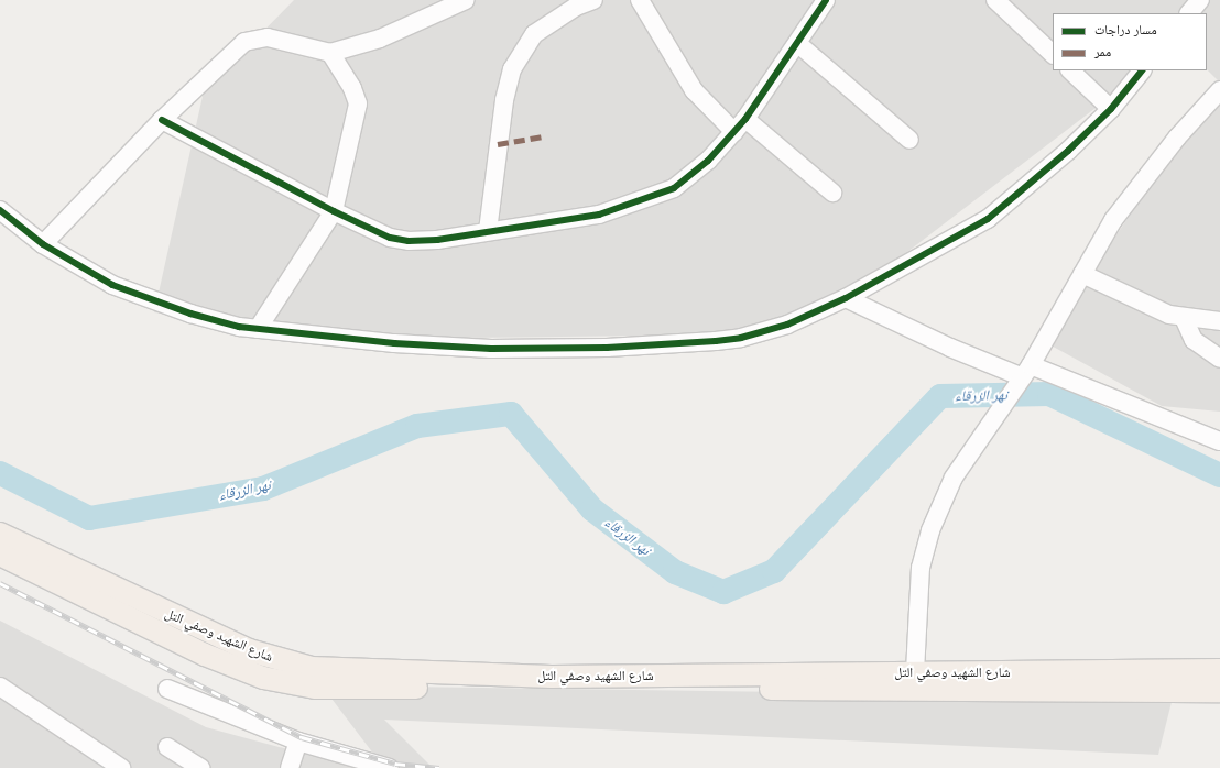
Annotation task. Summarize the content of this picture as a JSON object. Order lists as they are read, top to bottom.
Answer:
{
  "streets": {
    "main road": ["شارع الشهيد وصفي التل"]
  },
  "water": ["نهر الزرقاء"],
  "legend": ["مسار دراجات", "ممر"]
}
